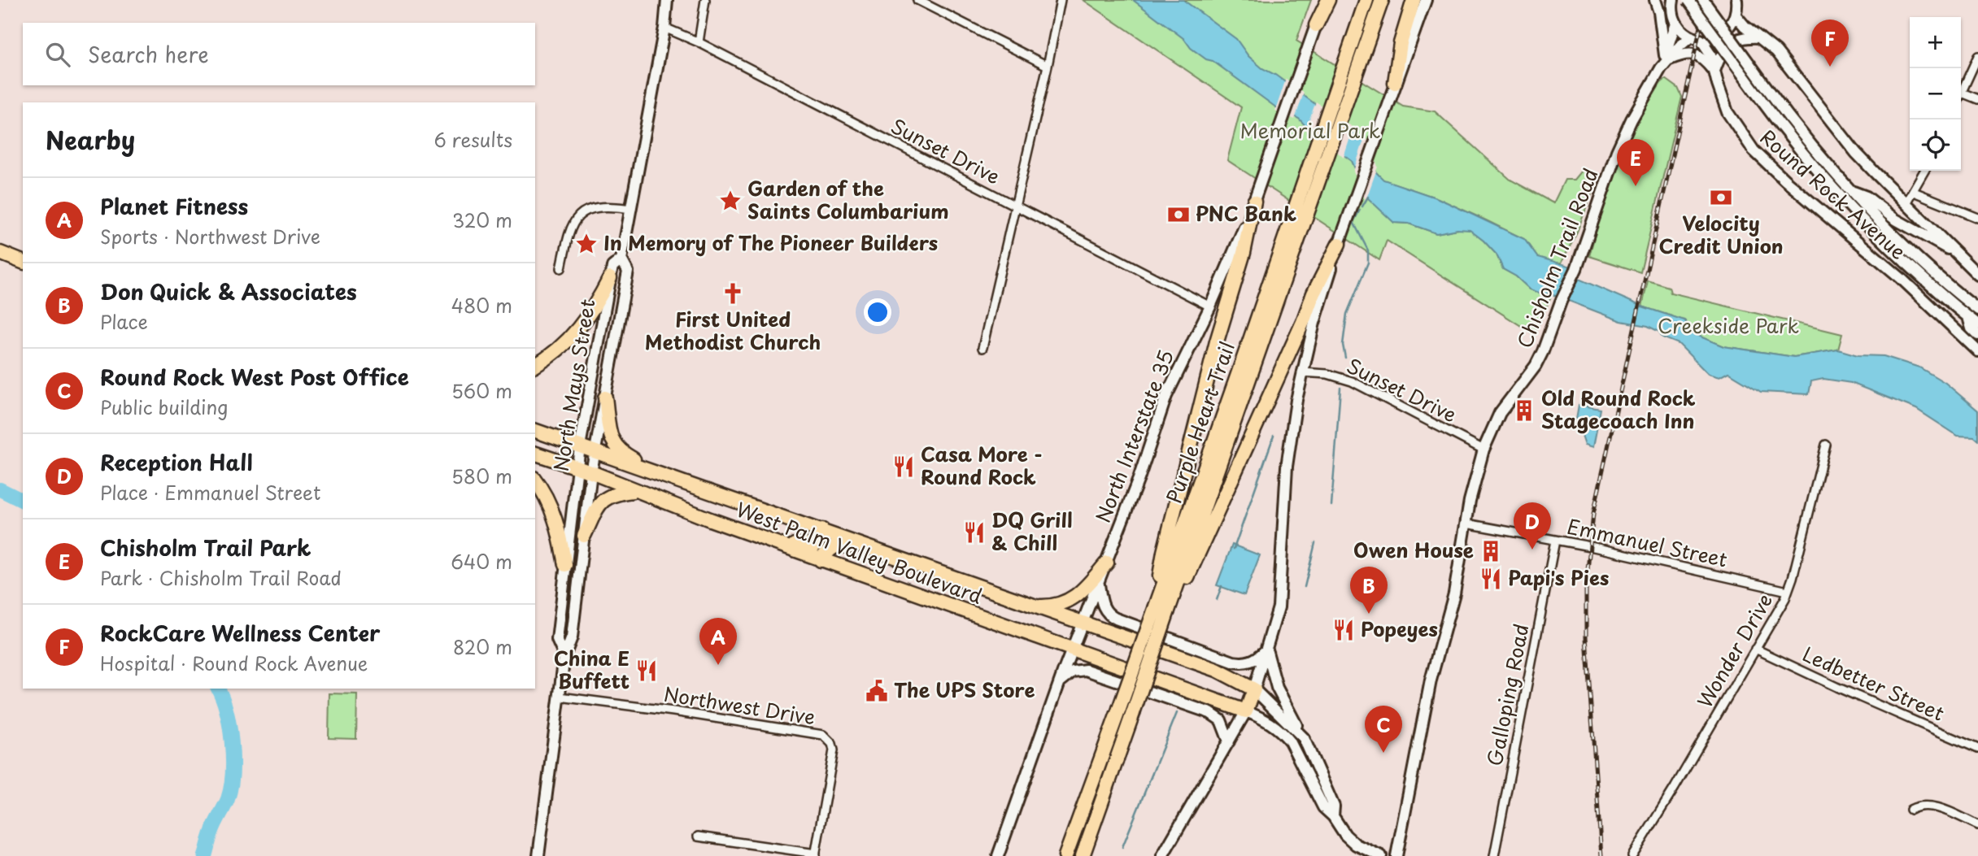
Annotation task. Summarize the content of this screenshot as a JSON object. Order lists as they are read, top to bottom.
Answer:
{
  "streets": {
    "highway": ["Purple Heart Trail", "West Palm Valley Boulevard"],
    "main road": [
      "Round Rock Avenue",
      "Chisholm Trail Road",
      "North Mays Street",
      "North Interstate 35"
    ],
    "street": [
      "Sunset Drive",
      "Emmanuel Street",
      "Wonder Drive",
      "Ledbetter Street",
      "Galloping Road",
      "Northwest Drive"
    ]
  },
  "crossings": [
    ["Sunset Drive", "Chisholm Trail Road"],
    ["Sunset Drive", "North Mays Street"],
    ["Sunset Drive", "North Interstate 35"],
    ["Round Rock Avenue", "Chisholm Trail Road"],
    ["Chisholm Trail Road", "Emmanuel Street"],
    ["North Mays Street", "West Palm Valley Boulevard"],
    ["North Mays Street", "Northwest Drive"],
    ["North Interstate 35", "West Palm Valley Boulevard"],
    ["Emmanuel Street", "Wonder Drive"],
    ["Emmanuel Street", "Galloping Road"],
    ["Wonder Drive", "Ledbetter Street"]
  ],
  "parks": ["Memorial Park", "Creekside Park"],
  "places": {
    "bank": ["Velocity Credit Union", "PNC Bank"],
    "place": ["Garden of the Saints Columbarium", "In Memory of The Pioneer Builders"],
    "church": ["First United Methodist Church"],
    "building": ["Old Round Rock Stagecoach Inn", "Owen House"],
    "restaurant": [
      "Casa More - Round Rock",
      "DQ Grill & Chill",
      "Papi's Pies",
      "Popeyes",
      "China E Buffett"
    ],
    "public building": ["The UPS Store"]
  },
  "page": {
    "map_buttons": ["+", "−"],
    "pins": [
      "F",
      "E",
      "D",
      "B",
      "A",
      "C"
    ],
    "search": "Search here",
    "heading": ["Nearby", "6 results"],
    "list": [
      {
        "mark": "A",
        "name": "Planet Fitness",
        "note": "Sports · Northwest Drive",
        "value": "320 m"
      },
      {
        "mark": "B",
        "name": "Don Quick & Associates",
        "note": "Place",
        "value": "480 m"
      },
      {
        "mark": "C",
        "name": "Round Rock West Post Office",
        "note": "Public building",
        "value": "560 m"
      },
      {
        "mark": "D",
        "name": "Reception Hall",
        "note": "Place · Emmanuel Street",
        "value": "580 m"
      },
      {
        "mark": "E",
        "name": "Chisholm Trail Park",
        "note": "Park · Chisholm Trail Road",
        "value": "640 m"
      },
      {
        "mark": "F",
        "name": "RockCare Wellness Center",
        "note": "Hospital · Round Rock Avenue",
        "value": "820 m"
      }
    ]
  }
}
